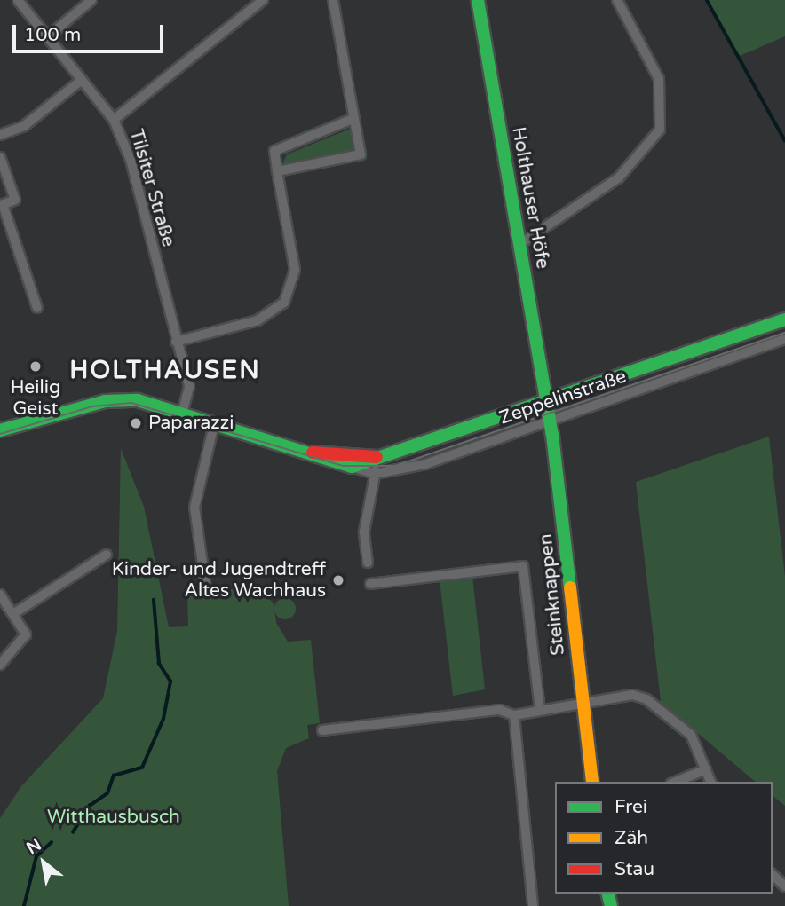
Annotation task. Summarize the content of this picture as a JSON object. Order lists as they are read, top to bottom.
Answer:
{
  "streets": {
    "main road": ["Holthauser Höfe", "Zeppelinstraße", "Steinknappen"],
    "street": ["Tilsiter Straße"]
  },
  "crossings": [
    ["Tilsiter Straße", "Zeppelinstraße"],
    ["Holthauser Höfe", "Zeppelinstraße"],
    ["Holthauser Höfe", "Steinknappen"],
    ["Zeppelinstraße", "Steinknappen"]
  ],
  "districts": ["HOLTHAUSEN"],
  "parks": ["Witthausbusch"],
  "places": ["Heilig Geist", "Paparazzi", "Kinder- und Jugendtreff Altes Wachhaus"],
  "legend": ["Frei", "Zäh", "Stau"],
  "scale_bar": "100 m",
  "north": "top left"
}
